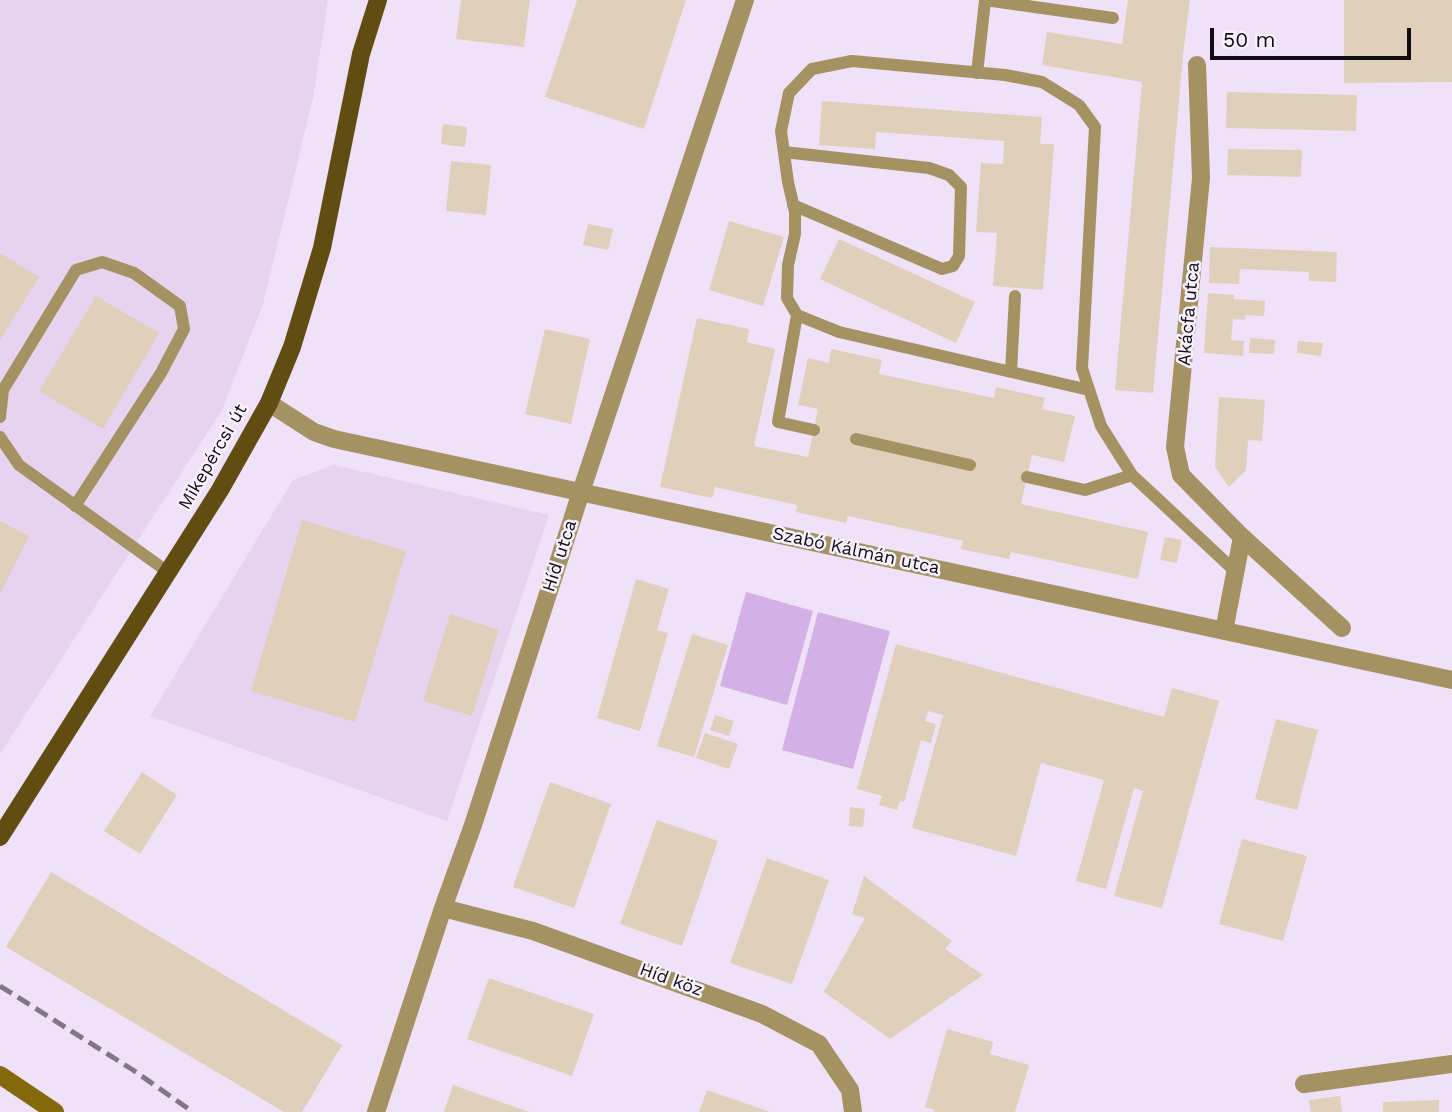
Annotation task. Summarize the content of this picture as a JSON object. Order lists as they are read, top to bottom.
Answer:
{
  "streets": {
    "main road": ["Mikepércsi út"],
    "street": [
      "Akácfa utca",
      "Szabó Kálmán utca",
      "Híd utca",
      "Híd köz"
    ]
  },
  "crossings": [
    ["Mikepércsi út", "Szabó Kálmán utca"],
    ["Szabó Kálmán utca", "Híd utca"],
    ["Híd utca", "Híd köz"]
  ],
  "scale_bar": "50 m"
}
